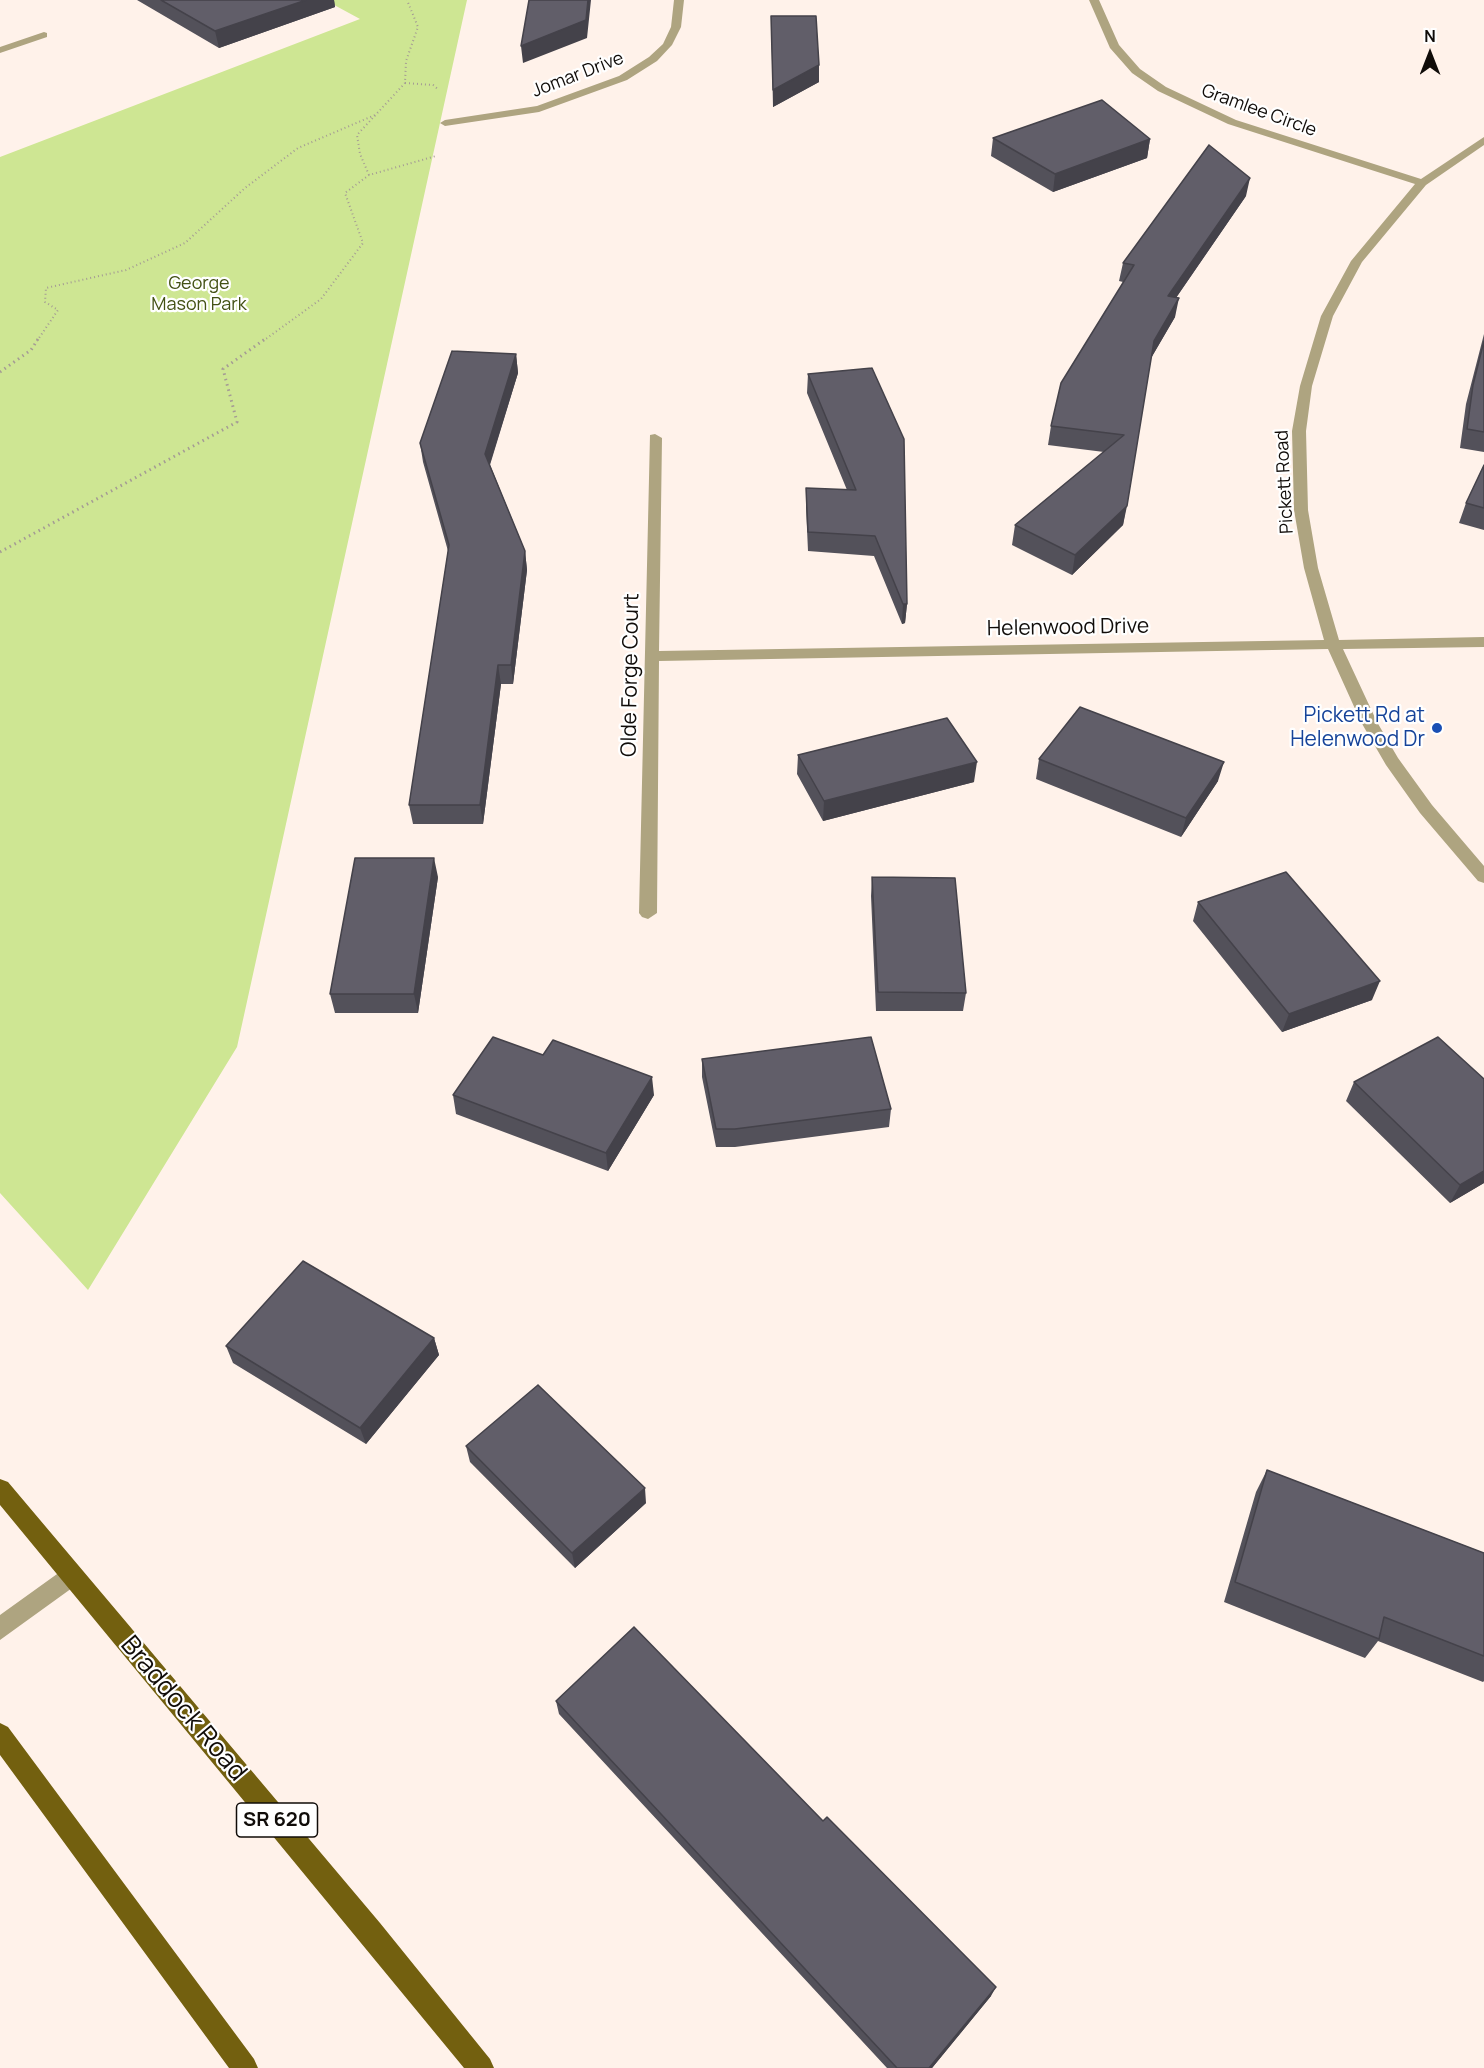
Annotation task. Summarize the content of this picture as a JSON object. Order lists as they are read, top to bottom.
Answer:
{
  "streets": {
    "main road": ["Braddock Road", "SR 620"],
    "street": [
      "Jomar Drive",
      "Gramlee Circle",
      "Pickett Road",
      "Helenwood Drive",
      "Olde Forge Court"
    ]
  },
  "crossings": [
    ["Gramlee Circle", "Pickett Road"],
    ["Pickett Road", "Helenwood Drive"],
    ["Helenwood Drive", "Olde Forge Court"]
  ],
  "parks": ["George Mason Park"],
  "places": ["Pickett Rd at Helenwood Dr"],
  "north": "top"
}
